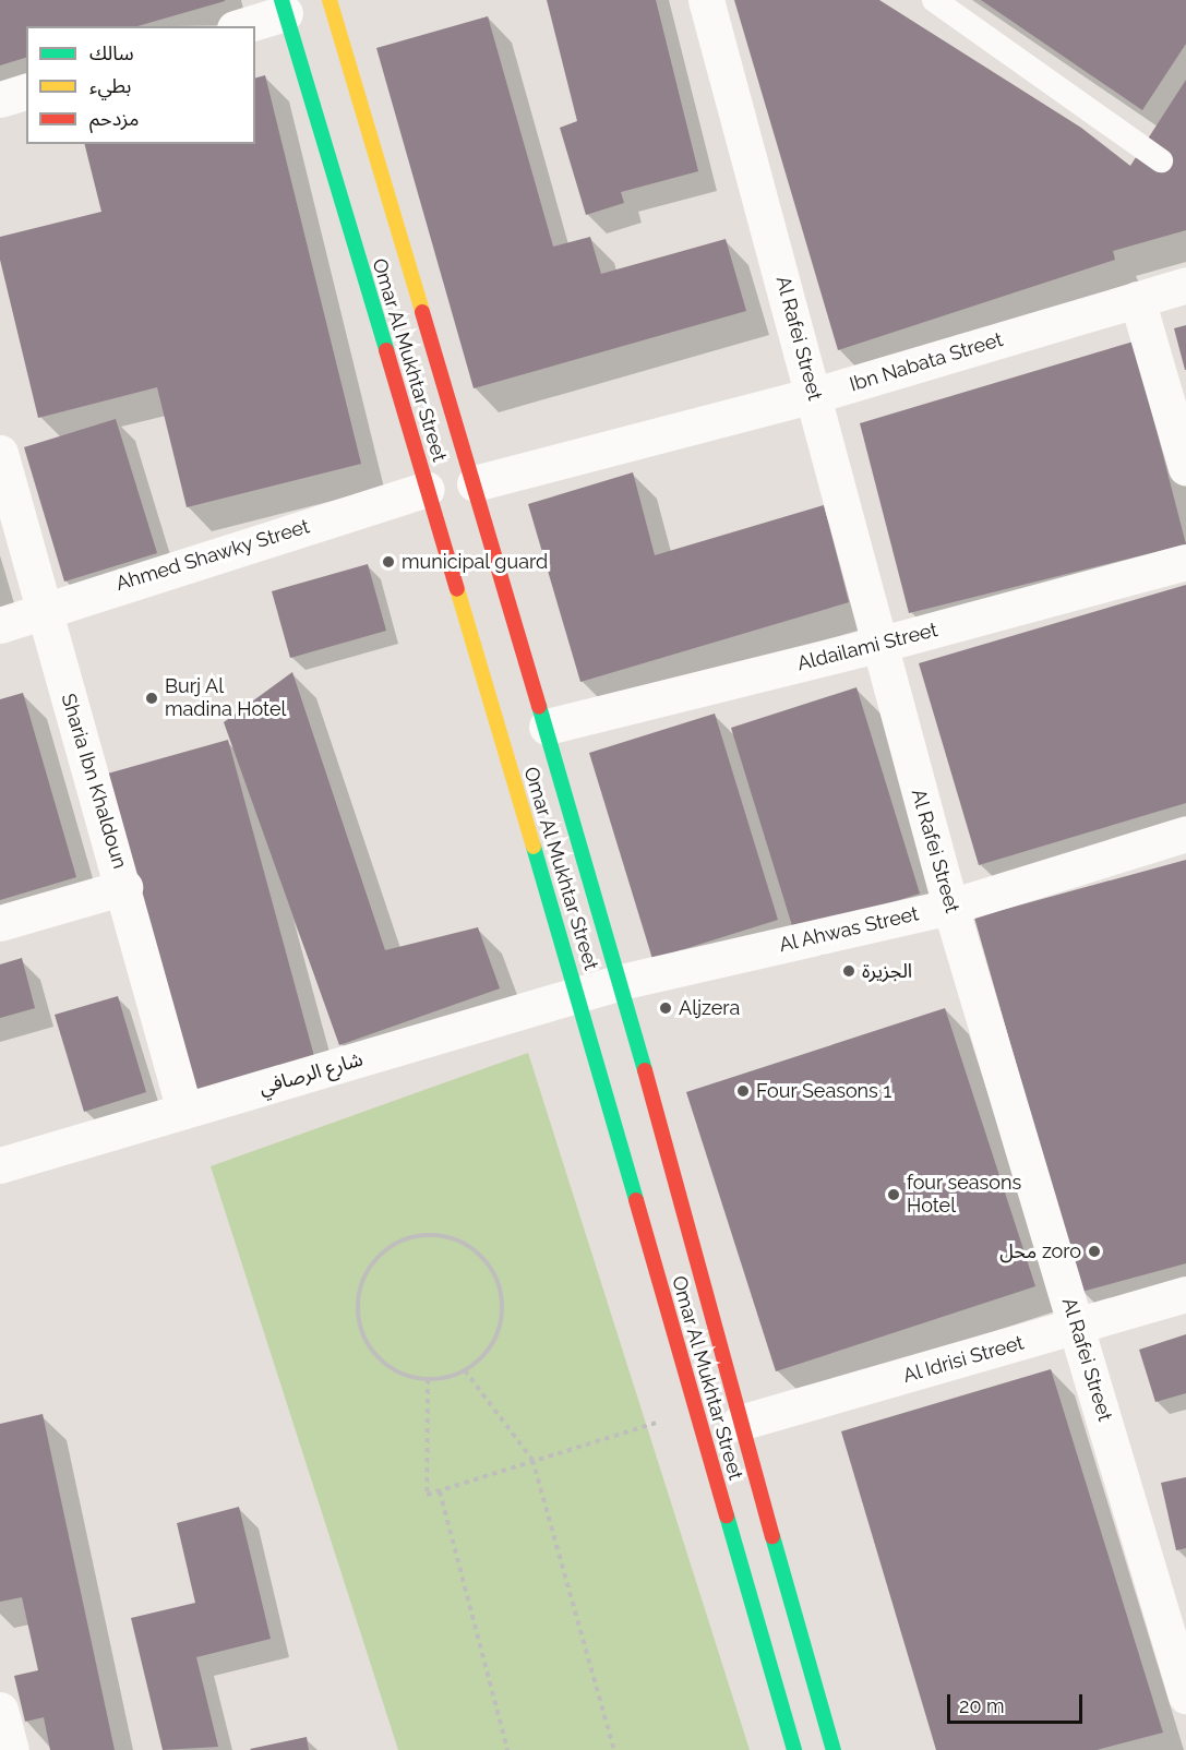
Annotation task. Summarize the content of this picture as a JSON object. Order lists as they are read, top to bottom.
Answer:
{
  "streets": {
    "main road": ["Omar Al Mukhtar Street"],
    "street": [
      "Al Rafei Street",
      "Ibn Nabata Street",
      "Ahmed Shawky Street",
      "Aldailami Street",
      "Sharia Ibn Khaldoun",
      "Al Ahwas Street",
      "شارع الرصافي",
      "Al Idrisi Street"
    ]
  },
  "crossings": [
    ["Al Rafei Street", "Ibn Nabata Street"],
    ["Al Rafei Street", "Aldailami Street"],
    ["Al Rafei Street", "Al Ahwas Street"],
    ["Al Rafei Street", "Al Idrisi Street"],
    ["Omar Al Mukhtar Street", "Ibn Nabata Street"],
    ["Omar Al Mukhtar Street", "Ahmed Shawky Street"],
    ["Omar Al Mukhtar Street", "Aldailami Street"],
    ["Omar Al Mukhtar Street", "Al Ahwas Street"],
    ["Omar Al Mukhtar Street", "شارع الرصافي"],
    ["Omar Al Mukhtar Street", "Al Idrisi Street"],
    ["Ahmed Shawky Street", "Sharia Ibn Khaldoun"],
    ["Sharia Ibn Khaldoun", "شارع الرصافي"],
    ["Al Ahwas Street", "شارع الرصافي"]
  ],
  "places": [
    "municipal guard",
    "Burj Al madina Hotel",
    "الجزيرة",
    "Aljzera",
    "Four Seasons 1",
    "four seasons Hotel",
    "محل zoro"
  ],
  "legend": ["سالك", "بطيء", "مزدحم"],
  "scale_bar": "20 m"
}
